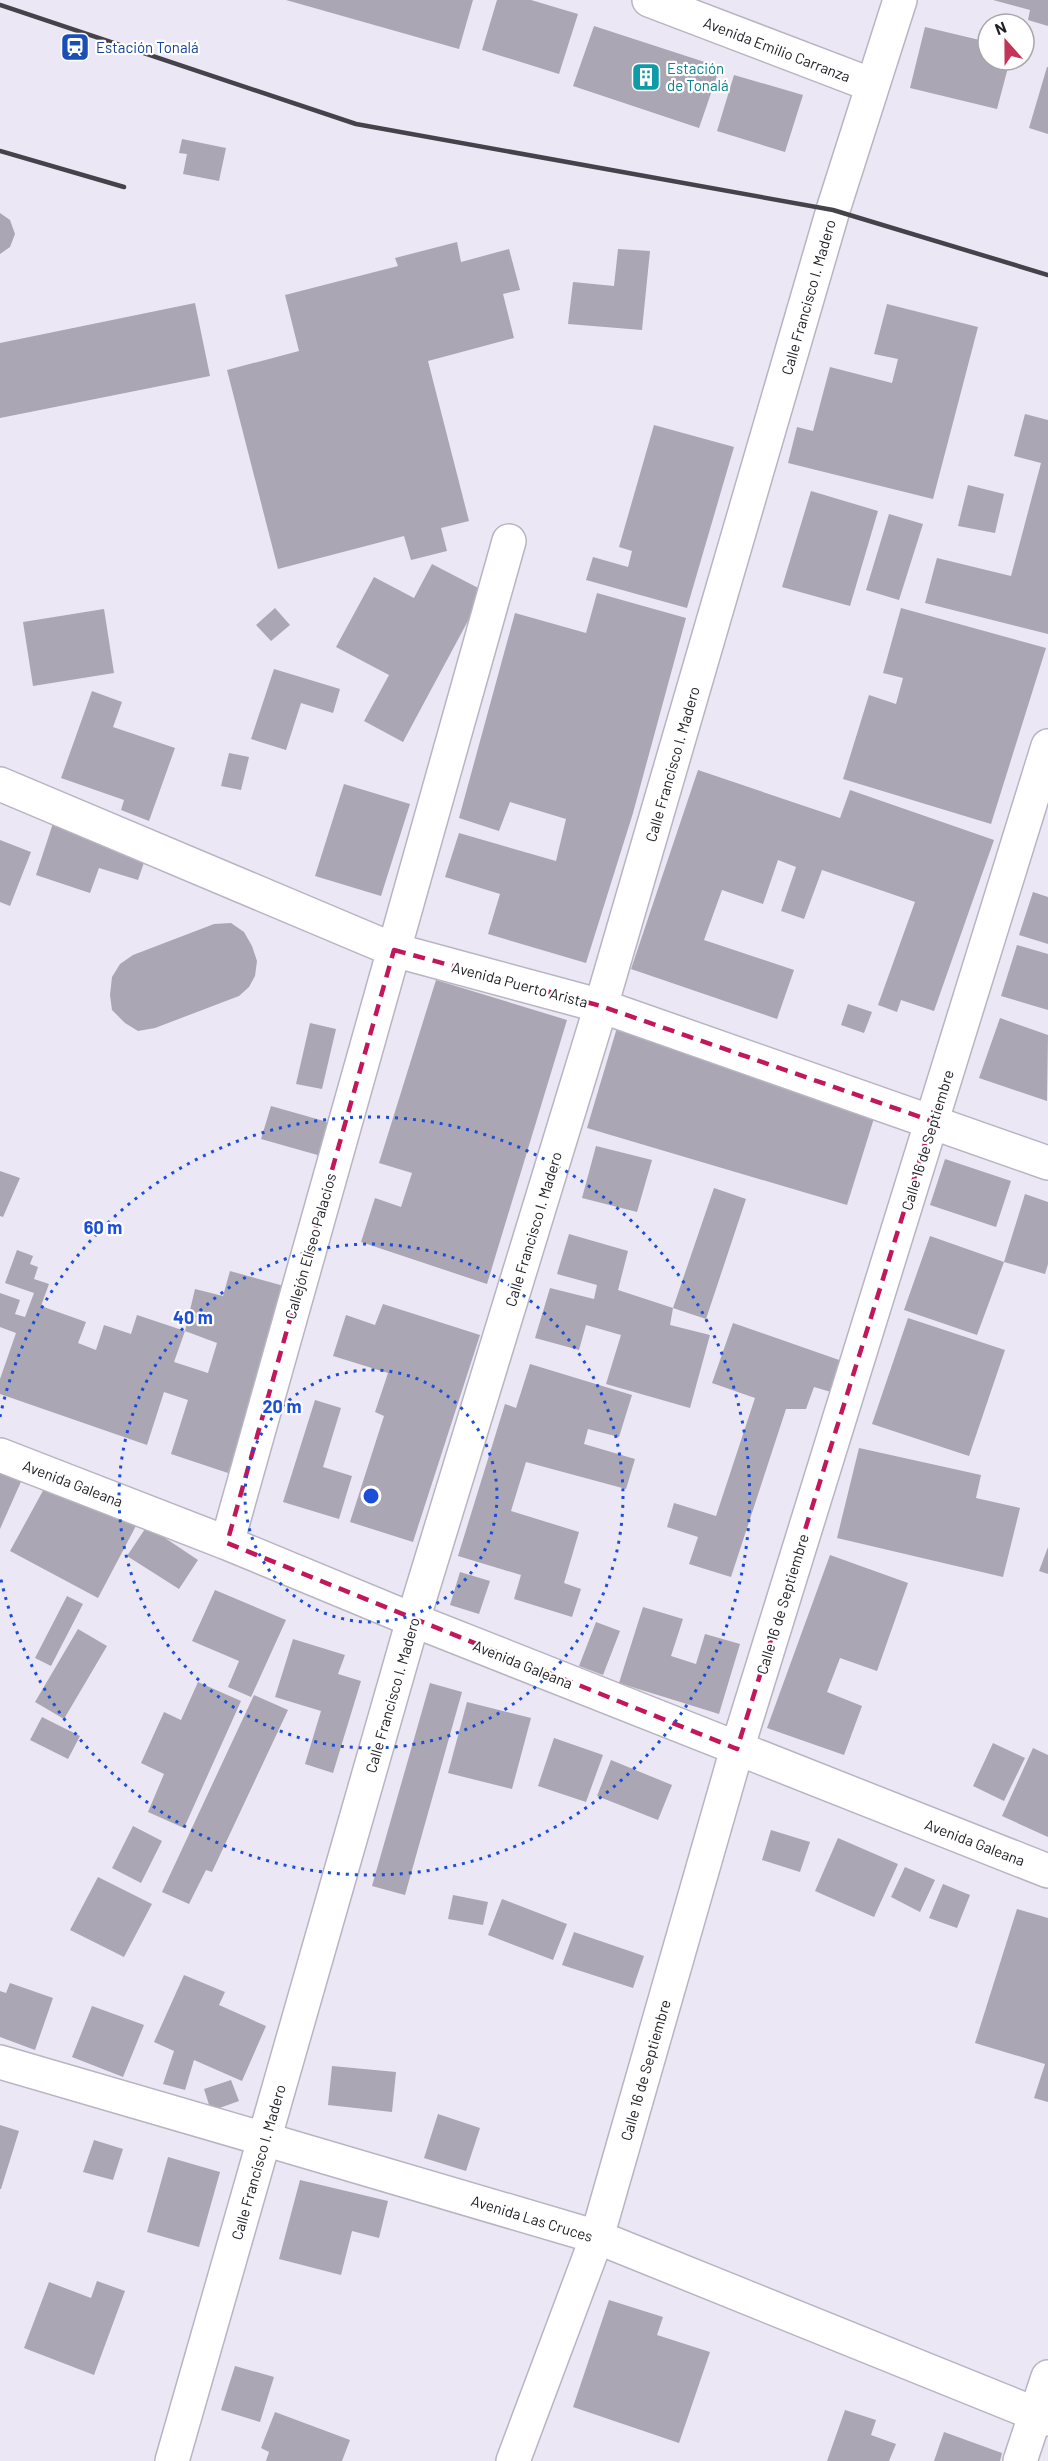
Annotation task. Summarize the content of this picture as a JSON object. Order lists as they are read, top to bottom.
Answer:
{
  "streets": {
    "street": [
      "Avenida Emilio Carranza",
      "Calle Francisco I. Madero",
      "Avenida Puerto Arista",
      "Calle 16 de Septiembre",
      "Callejón Elíseo Palacios",
      "Avenida Galeana",
      "Avenida Las Cruces"
    ]
  },
  "crossings": [
    ["Avenida Emilio Carranza", "Calle Francisco I. Madero"],
    ["Calle Francisco I. Madero", "Avenida Puerto Arista"],
    ["Calle Francisco I. Madero", "Avenida Galeana"],
    ["Calle Francisco I. Madero", "Avenida Las Cruces"],
    ["Avenida Puerto Arista", "Calle 16 de Septiembre"],
    ["Avenida Puerto Arista", "Callejón Elíseo Palacios"],
    ["Calle 16 de Septiembre", "Avenida Galeana"],
    ["Calle 16 de Septiembre", "Avenida Las Cruces"],
    ["Callejón Elíseo Palacios", "Avenida Galeana"]
  ],
  "places": {
    "station": ["Estación Tonalá"],
    "building": ["Estación de Tonalá"]
  },
  "north": "top",
  "rings": ["60 m", "40 m", "20 m"]
}
